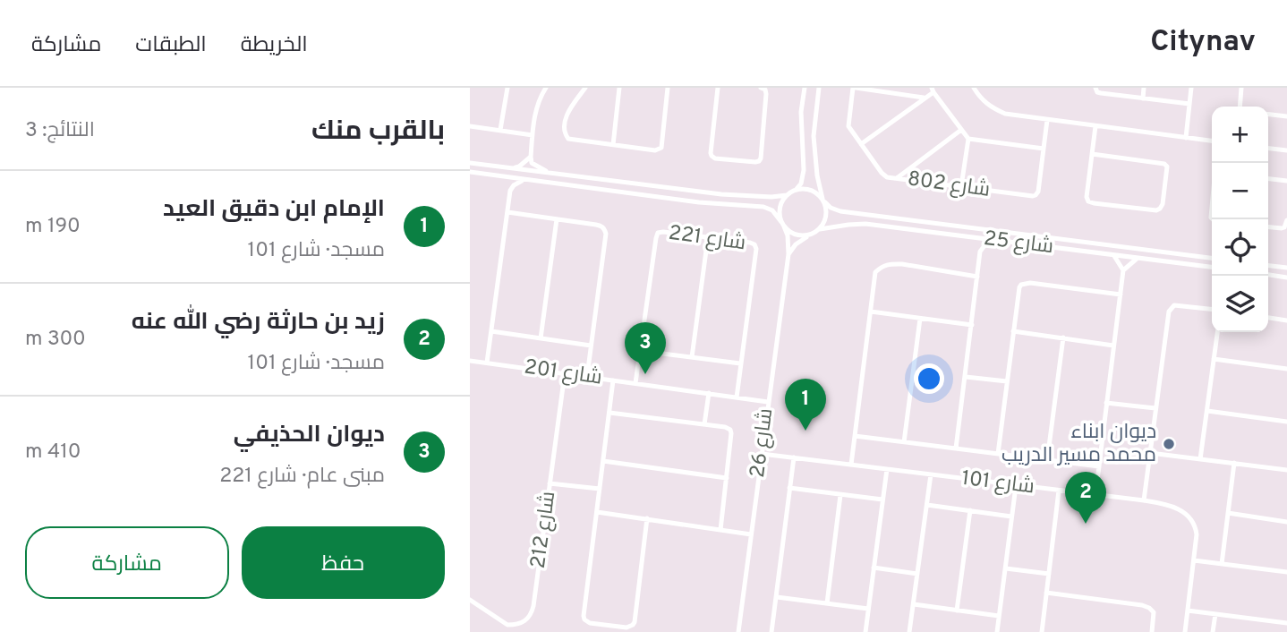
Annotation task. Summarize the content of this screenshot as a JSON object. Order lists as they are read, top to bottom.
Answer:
{
  "streets": {
    "street": [
      "شارع 802",
      "شارع 221",
      "شارع 25",
      "شارع 201",
      "شارع 26",
      "شارع 101",
      "شارع 212"
    ]
  },
  "crossings": [
    ["شارع 221", "شارع 201"],
    ["شارع 25", "شارع 26"],
    ["شارع 201", "شارع 26"],
    ["شارع 201", "شارع 212"],
    ["شارع 26", "شارع 101"]
  ],
  "places": ["ديوان ابناء محمد مسير الدريب"],
  "page": {
    "header": "Citynav",
    "nav": ["الخريطة", "الطبقات", "مشاركة"],
    "heading": ["بالقرب منك", "النتائج: 3"],
    "map_buttons": ["+", "−"],
    "list": [
      {
        "mark": "1",
        "name": "الإمام ابن دقيق العيد",
        "note": "مسجد · شارع 101",
        "value": "190 m"
      },
      {
        "mark": "2",
        "name": "زيد بن حارثة رضي الله عنه",
        "note": "مسجد · شارع 101",
        "value": "300 m"
      },
      {
        "mark": "3",
        "name": "ديوان الحذيفي",
        "note": "مبنى عام · شارع 221",
        "value": "410 m"
      }
    ],
    "pins": ["3", "1", "2"],
    "buttons": ["حفظ", "مشاركة"]
  }
}
